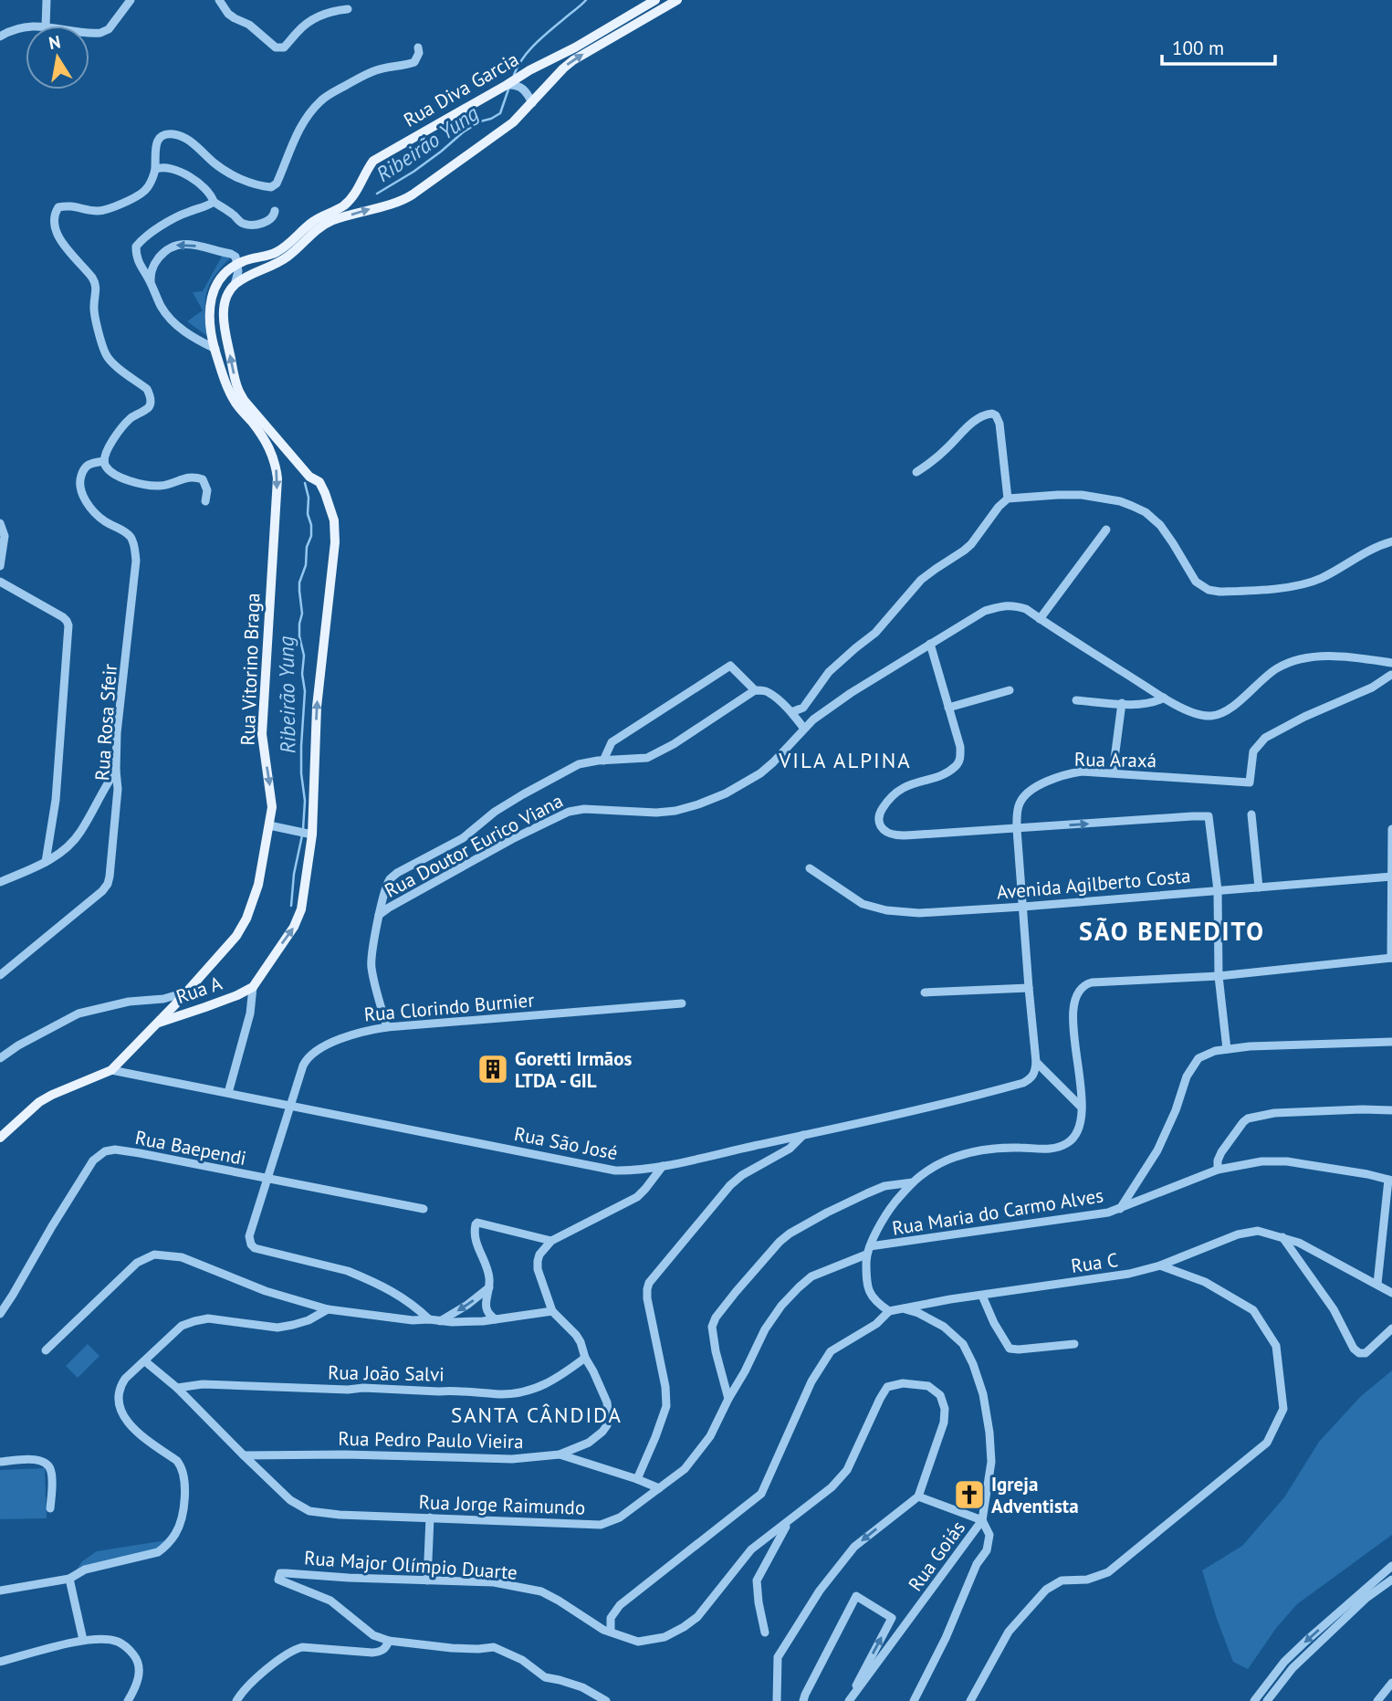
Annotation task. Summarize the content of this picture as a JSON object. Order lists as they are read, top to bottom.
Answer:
{
  "streets": {
    "main road": ["Rua Diva Garcia", "Rua Vitorino Braga", "Rua A"],
    "street": [
      "Rua Rosa Sfeir",
      "Rua Araxá",
      "Rua Doutor Eurico Viana",
      "Avenida Agilberto Costa",
      "Rua Clorindo Burnier",
      "Rua São José",
      "Rua Baependi",
      "Rua Maria do Carmo Alves",
      "Rua C",
      "Rua João Salvi",
      "Rua Pedro Paulo Vieira",
      "Rua Jorge Raimundo",
      "Rua Goiás",
      "Rua Major Olímpio Duarte"
    ]
  },
  "crossings": [
    ["Rua Diva Garcia", "Rua Vitorino Braga"],
    ["Rua Vitorino Braga", "Rua A"],
    ["Rua Vitorino Braga", "Rua São José"],
    ["Rua Araxá", "Avenida Agilberto Costa"],
    ["Rua Araxá", "Rua São José"],
    ["Rua Doutor Eurico Viana", "Rua Clorindo Burnier"],
    ["Rua Clorindo Burnier", "Rua São José"],
    ["Rua Clorindo Burnier", "Rua Baependi"],
    ["Rua Maria do Carmo Alves", "Rua Jorge Raimundo"],
    ["Rua C", "Rua Goiás"],
    ["Rua João Salvi", "Rua Pedro Paulo Vieira"],
    ["Rua João Salvi", "Rua Jorge Raimundo"],
    ["Rua Pedro Paulo Vieira", "Rua Jorge Raimundo"]
  ],
  "districts": ["VILA ALPINA", "SÃO BENEDITO", "SANTA CÂNDIDA"],
  "water": ["Ribeirão Yung"],
  "places": {
    "building": ["Goretti Irmãos LTDA - GIL"],
    "church": ["Igreja Adventista"]
  },
  "scale_bar": "100 m",
  "north": "top"
}
